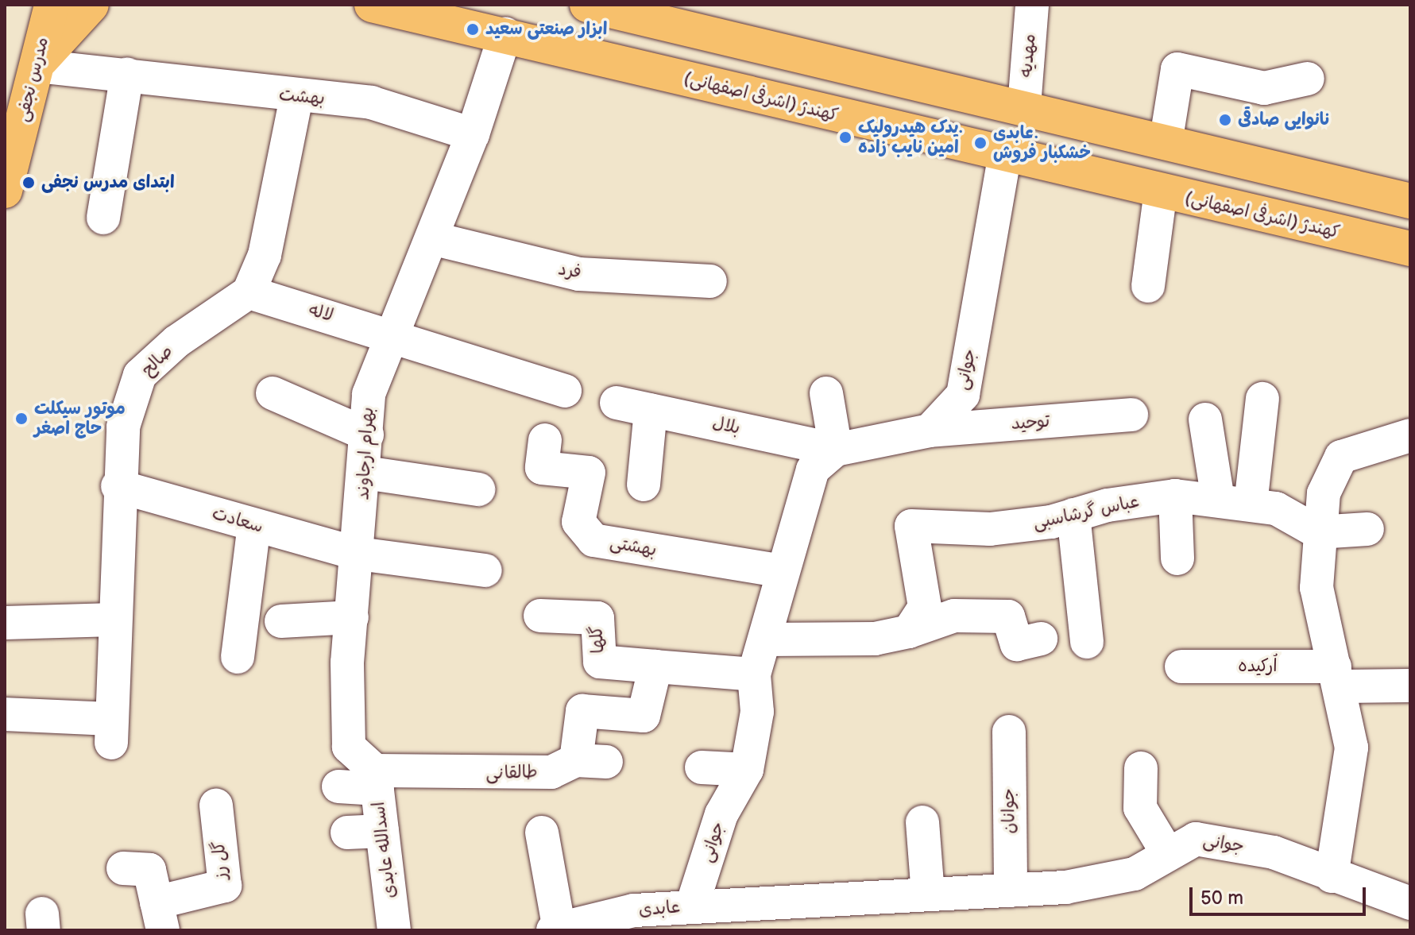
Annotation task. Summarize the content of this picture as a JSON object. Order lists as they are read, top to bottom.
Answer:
{
  "streets": {
    "main road": ["مدرس نجفی", "کهندژ (اشرفی اصفهانی)"],
    "street": [
      "مهدیه",
      "بهشت",
      "فرد",
      "لاله",
      "صالح",
      "جوانی",
      "توحید",
      "بلال",
      "بهرام ارجاوند",
      "عباس گرشاسبی",
      "سعادت",
      "بهشتی",
      "گلها",
      "اُرکیده",
      "طالقانی",
      "جوانان",
      "اسدالله عابدی",
      "گل رز",
      "عابدی"
    ]
  },
  "crossings": [
    ["مدرس نجفی", "بهشت"],
    ["بهشت", "بهرام ارجاوند"],
    ["کهندژ (اشرفی اصفهانی)", "جوانی"],
    ["کهندژ (اشرفی اصفهانی)", "بهرام ارجاوند"],
    ["فرد", "بهرام ارجاوند"],
    ["لاله", "صالح"],
    ["لاله", "بهرام ارجاوند"],
    ["صالح", "سعادت"],
    ["جوانی", "توحید"],
    ["جوانی", "بلال"],
    ["جوانی", "بهشتی"],
    ["جوانی", "جوانان"],
    ["جوانی", "عابدی"],
    ["بهرام ارجاوند", "سعادت"],
    ["بهرام ارجاوند", "طالقانی"],
    ["بهرام ارجاوند", "اسدالله عابدی"],
    ["گلها", "طالقانی"],
    ["طالقانی", "اسدالله عابدی"]
  ],
  "places": [
    "ابزار صنعتی سعید",
    "نانوایی صادقی",
    "یدک هیدرولیک. امین نایب زاده",
    "عابدی. خشکبار فروش",
    "ابتدای مدرس نجفی",
    "موتور سیکلت حاج اصغر"
  ],
  "scale_bar": "50 m"
}
